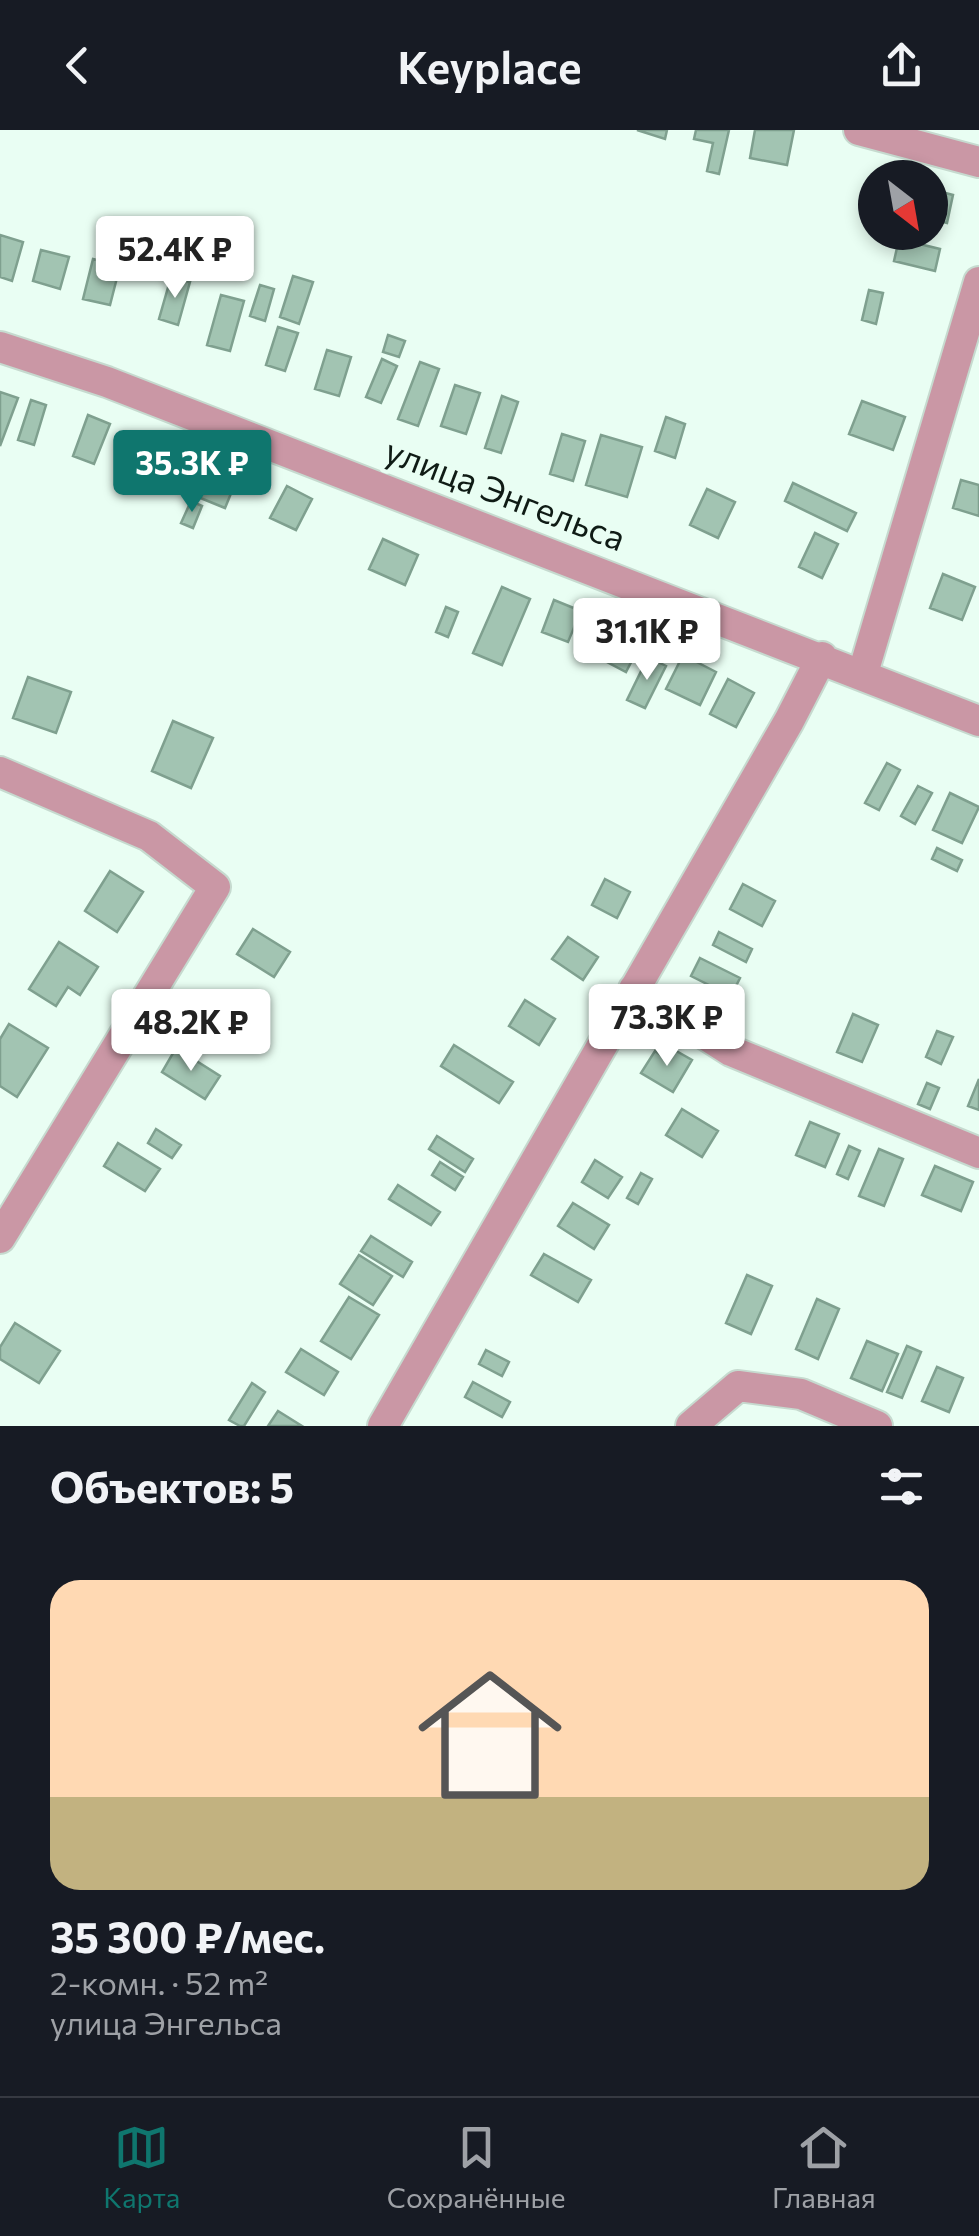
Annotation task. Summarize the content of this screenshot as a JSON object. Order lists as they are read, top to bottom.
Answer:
{
  "streets": {
    "street": ["улица Энгельса"]
  },
  "north": "bottom right",
  "page": {
    "header": "Keyplace",
    "price": [
      "52.4K ₽",
      "35.3K ₽",
      "31.1K ₽",
      "73.3K ₽",
      "48.2K ₽"
    ],
    "heading": "Объектов: 5",
    "list": [
      {
        "name": "35 300 ₽/мес.",
        "note": "2-комн. · 52 m² · улица Энгельса"
      }
    ],
    "tabs": ["Карта", "Сохранённые", "Главная"]
  }
}
